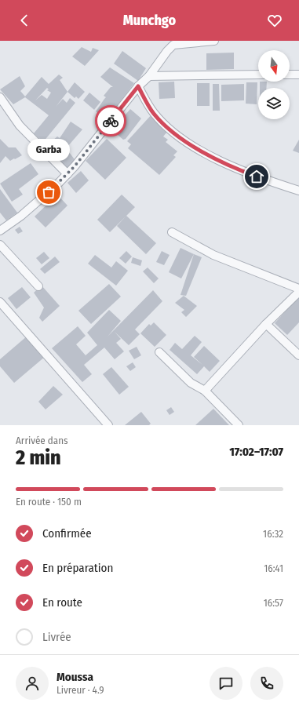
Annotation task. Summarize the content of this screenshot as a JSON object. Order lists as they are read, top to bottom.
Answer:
{
  "places": ["Garba"],
  "north": "bottom",
  "page": {
    "header": "Munchgo",
    "bubble": "Garba",
    "heading": ["2 min", "Arrivée dans", "17:02–17:07"],
    "panel": ["Moussa", "Livreur · 4.9"],
    "bar": "En route · 150 m",
    "list": [
      ["Confirmée", "16:32"],
      ["En préparation", "16:41"],
      ["En route", "16:57"],
      "Livrée"
    ]
  }
}
